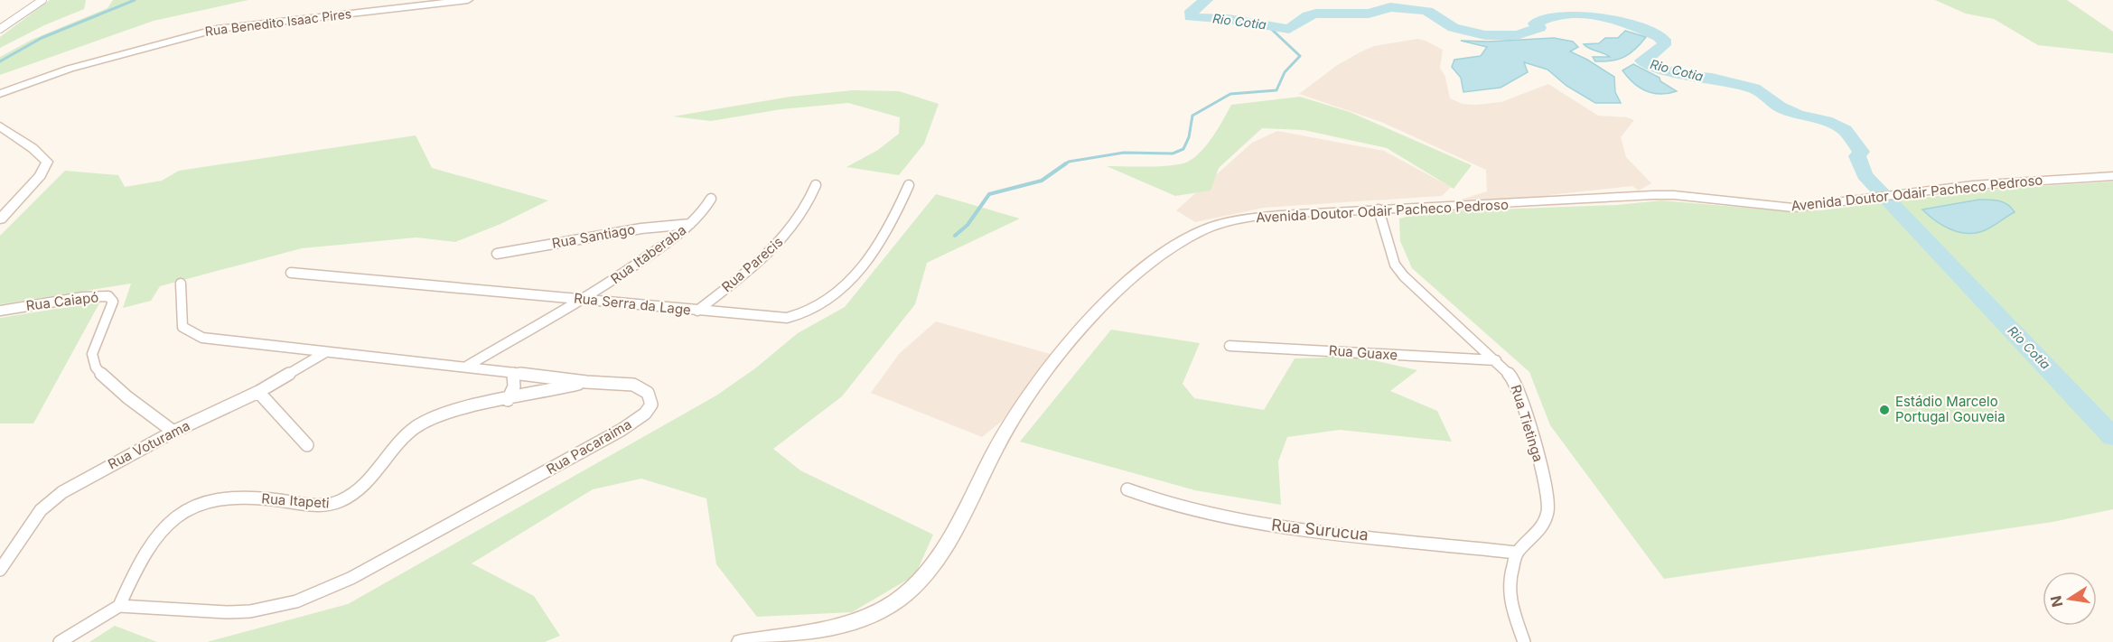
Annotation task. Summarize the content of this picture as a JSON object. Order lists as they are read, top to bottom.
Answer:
{
  "streets": {
    "main road": ["Rua Benedito Isaac Pires", "Avenida Doutor Odair Pacheco Pedroso"],
    "street": [
      "Rua Santiago",
      "Rua Itaberaba",
      "Rua Parecis",
      "Rua Caiapó",
      "Rua Serra da Lage",
      "Rua Guaxe",
      "Rua Tietinga",
      "Rua Voturama",
      "Rua Pacaraima",
      "Rua Itapeti",
      "Rua Surucua"
    ]
  },
  "crossings": [
    ["Avenida Doutor Odair Pacheco Pedroso", "Rua Tietinga"],
    ["Rua Santiago", "Rua Itaberaba"],
    ["Rua Itaberaba", "Rua Serra da Lage"],
    ["Rua Itaberaba", "Rua Pacaraima"],
    ["Rua Parecis", "Rua Serra da Lage"],
    ["Rua Caiapó", "Rua Voturama"],
    ["Rua Guaxe", "Rua Tietinga"],
    ["Rua Tietinga", "Rua Surucua"],
    ["Rua Voturama", "Rua Pacaraima"],
    ["Rua Pacaraima", "Rua Itapeti"]
  ],
  "water": ["Rio Cotia"],
  "places": ["Estádio Marcelo Portugal Gouveia"],
  "north": "left"
}
